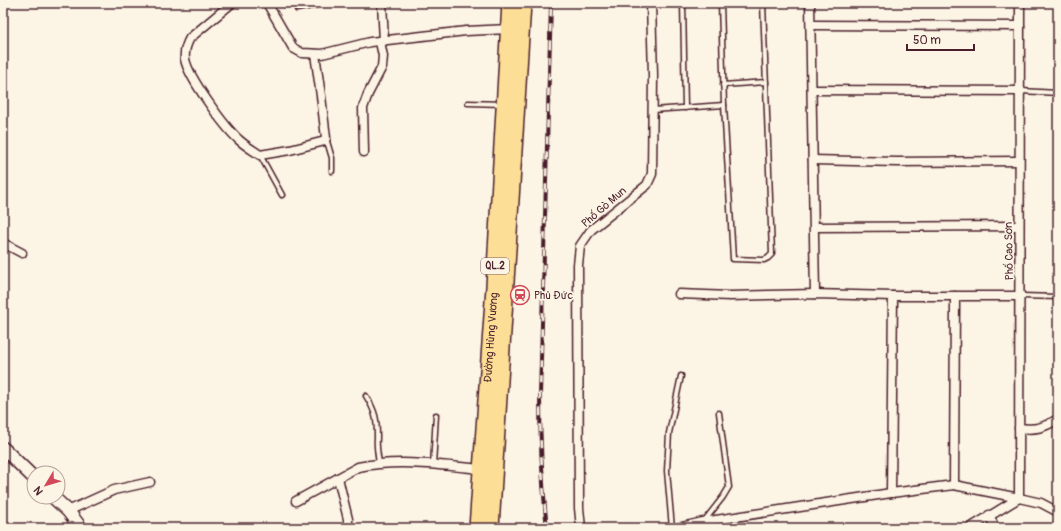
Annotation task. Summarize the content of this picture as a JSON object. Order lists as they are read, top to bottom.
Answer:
{
  "streets": {
    "highway": ["QL.2", "Đường Hùng Vương"],
    "street": ["Phố Gò Mun", "Phố Cao Sơn"]
  },
  "places": {
    "station": ["Phủ Đức"]
  },
  "scale_bar": "50 m",
  "north": "bottom left"
}
